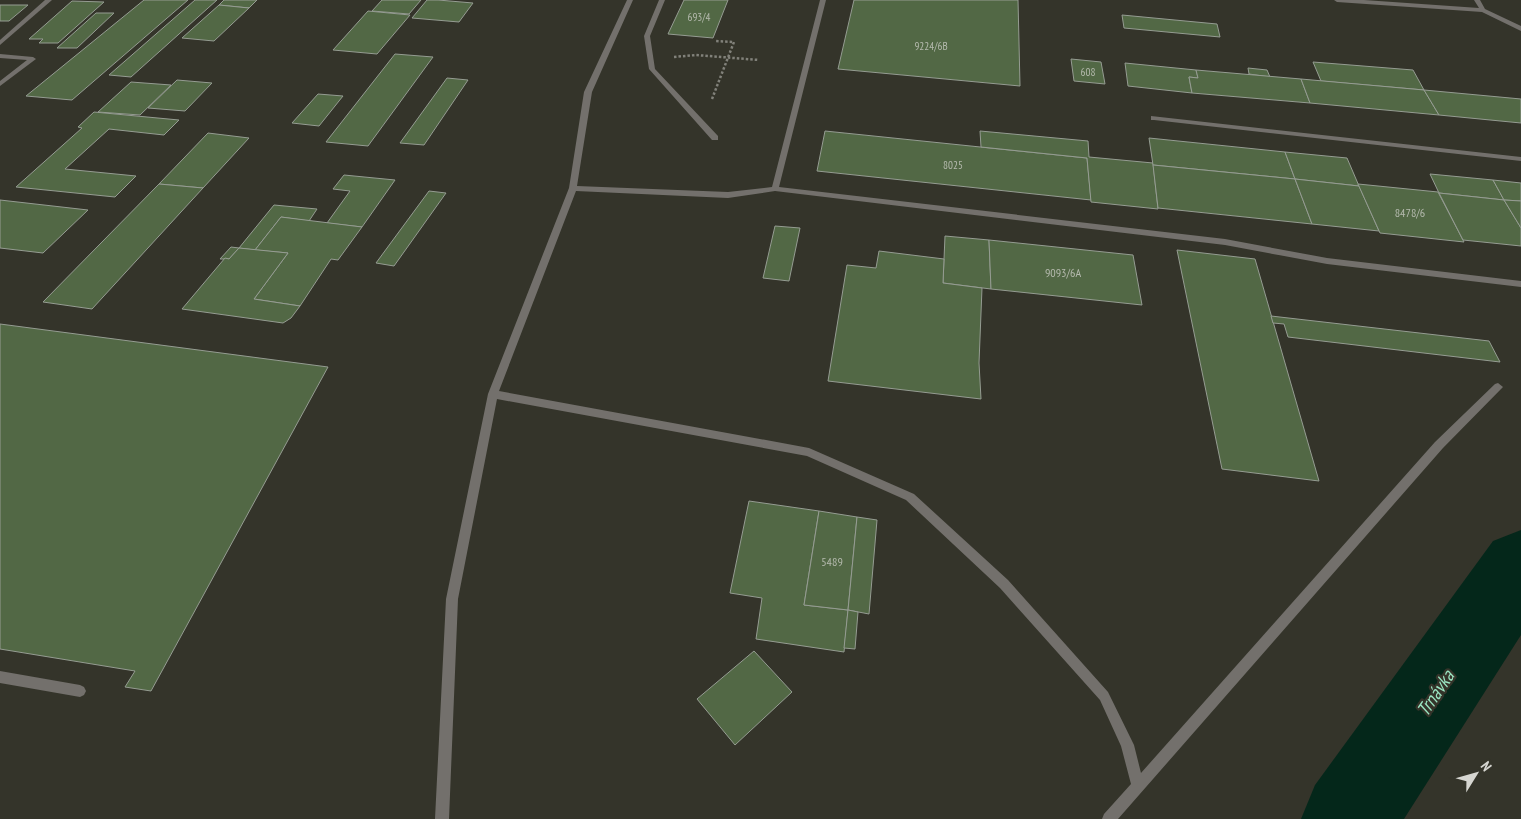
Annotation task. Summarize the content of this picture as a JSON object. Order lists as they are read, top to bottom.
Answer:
{
  "water": ["Trnávka"],
  "house_numbers": [
    "693/4",
    "9224/6B",
    "608",
    "8025",
    "8478/6",
    "9093/6A",
    "5489"
  ],
  "north": "top right"
}
